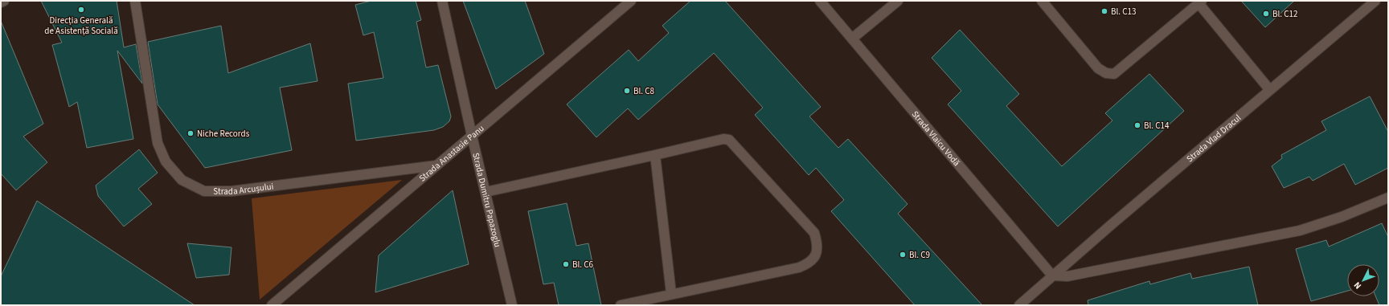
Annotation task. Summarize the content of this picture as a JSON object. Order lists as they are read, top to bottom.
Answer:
{
  "streets": {
    "street": [
      "Strada Vlad Dracul",
      "Strada Vlaicu Vodă",
      "Strada Anastasie Panu",
      "Strada Arcușului",
      "Strada Dumitru Papazoglu"
    ]
  },
  "crossings": [
    ["Strada Vlad Dracul", "Strada Vlaicu Vodă"],
    ["Strada Anastasie Panu", "Strada Arcușului"],
    ["Strada Anastasie Panu", "Strada Dumitru Papazoglu"]
  ],
  "places": [
    "Direcția Generală de Asistență Socială",
    "Bl. C13",
    "Bl. C12",
    "Bl. C8",
    "Bl. C14",
    "Niche Records",
    "Bl. C9",
    "Bl. C6"
  ],
  "north": "bottom left"
}
